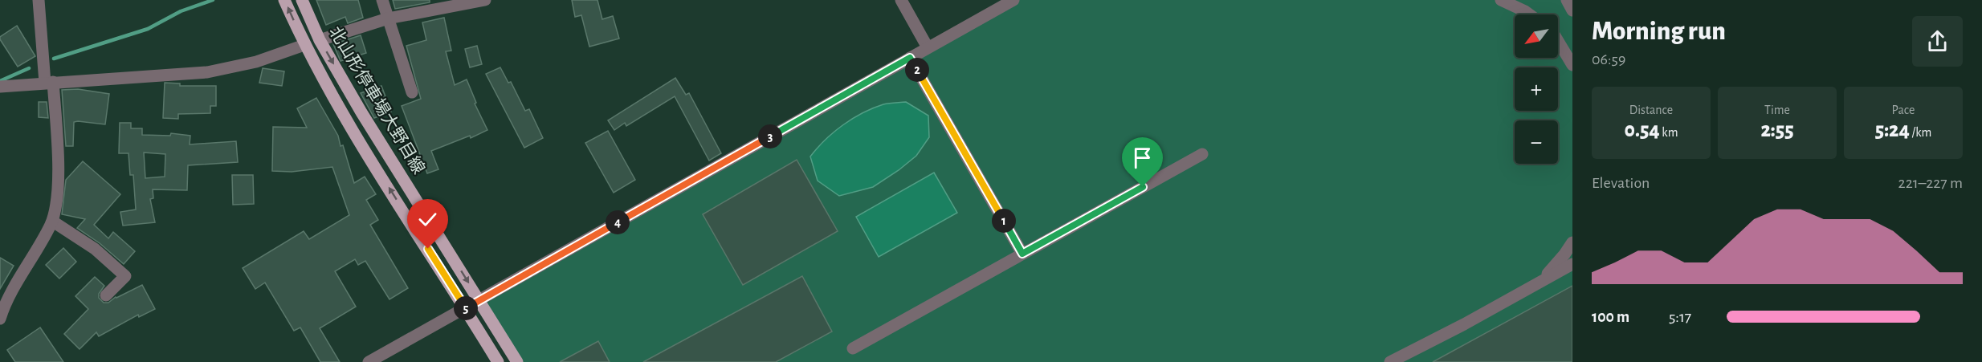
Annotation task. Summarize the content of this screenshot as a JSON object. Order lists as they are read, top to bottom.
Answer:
{
  "streets": {
    "main road": ["北山形停車場大野目線"]
  },
  "north": "bottom left",
  "page": {
    "heading": ["Morning run", "06:59"],
    "map_buttons": ["+", "−"],
    "pins": [
      "2",
      "3",
      "1",
      "4",
      "5"
    ],
    "stats": [
      ["Distance", "0.54 km"],
      ["Time", "2:55"],
      ["Pace", "5:24 /km"]
    ],
    "chart": ["Elevation", "221–227 m"],
    "list": [
      {
        "name": "100 m",
        "note": "5:17"
      }
    ]
  }
}
